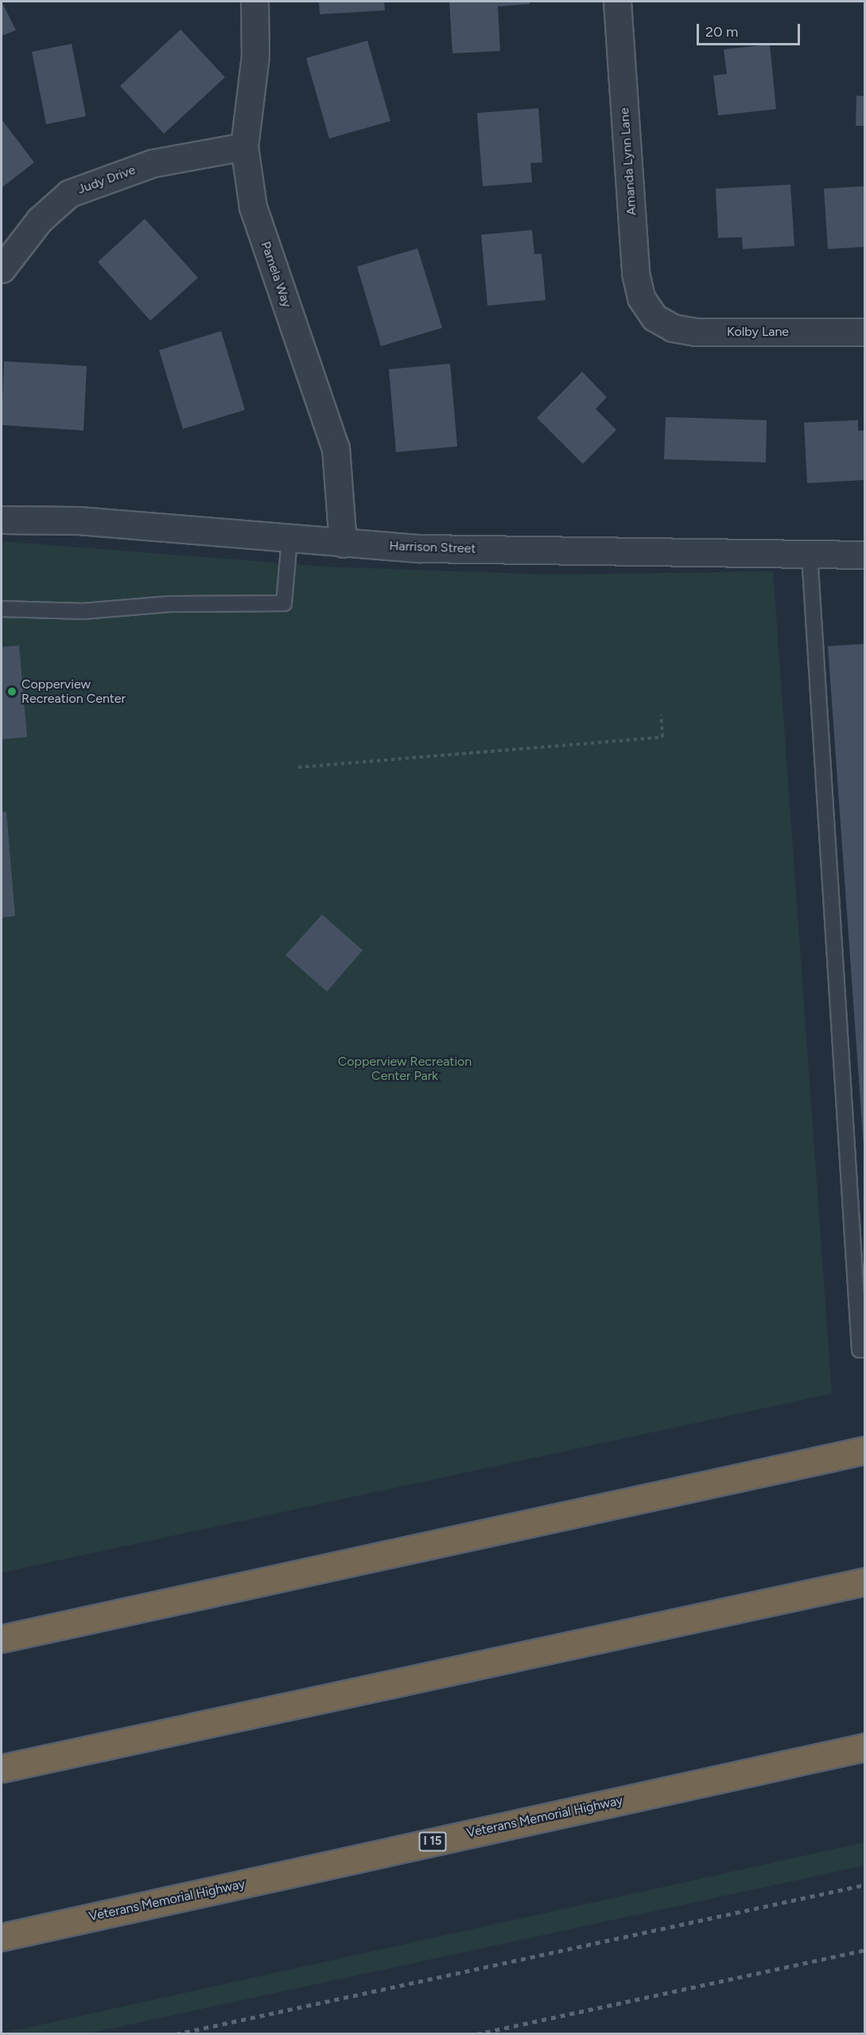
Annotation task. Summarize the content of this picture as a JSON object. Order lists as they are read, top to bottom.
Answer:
{
  "streets": {
    "highway": ["Veterans Memorial Highway", "I 15"],
    "street": [
      "Amanda Lynn Lane",
      "Judy Drive",
      "Pamela Way",
      "Kolby Lane",
      "Harrison Street"
    ]
  },
  "crossings": [
    ["Amanda Lynn Lane", "Kolby Lane"],
    ["Judy Drive", "Pamela Way"],
    ["Pamela Way", "Harrison Street"]
  ],
  "parks": ["Copperview Recreation Center Park"],
  "places": ["Copperview Recreation Center"],
  "scale_bar": "20 m"
}
